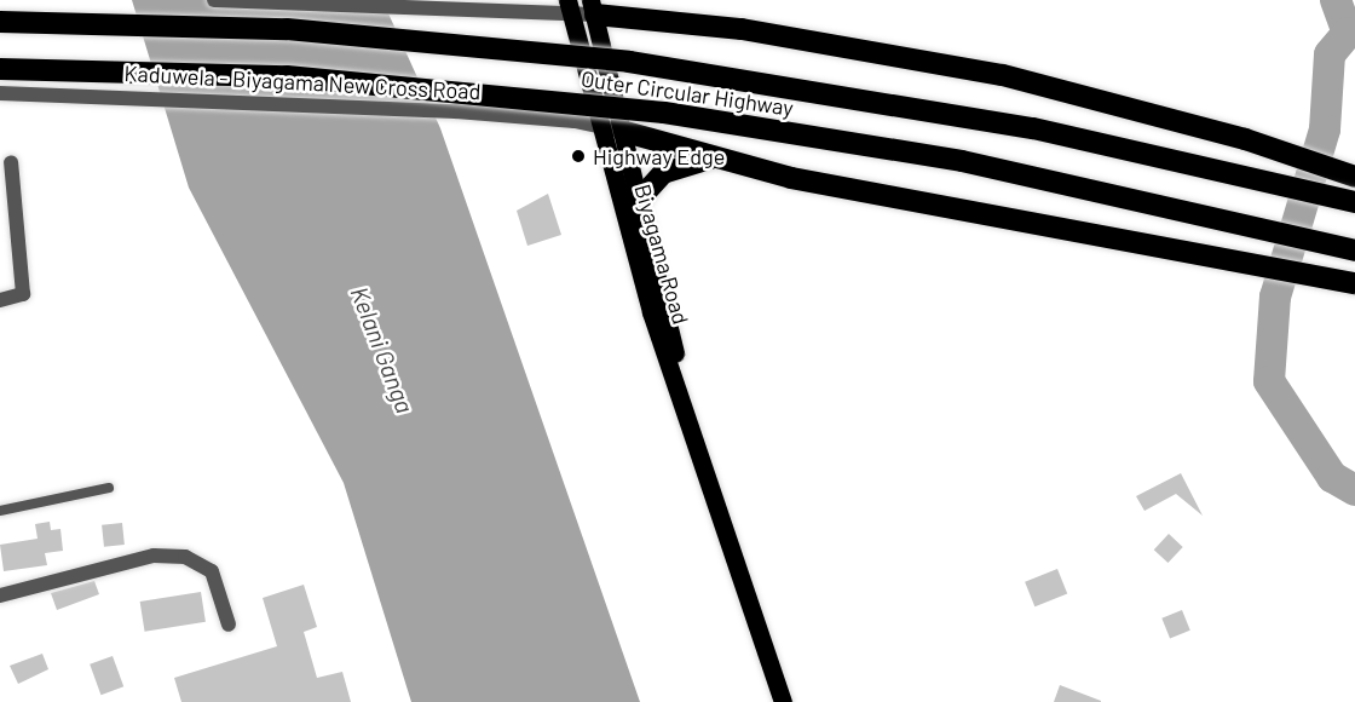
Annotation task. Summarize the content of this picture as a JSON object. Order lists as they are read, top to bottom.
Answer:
{
  "streets": {
    "highway": ["Outer Circular Highway"],
    "main road": ["Biyagama Road"],
    "street": ["Kaduwela - Biyagama New Cross Road"]
  },
  "crossings": [
    ["Kaduwela - Biyagama New Cross Road", "Biyagama Road"]
  ],
  "water": ["Kelani Ganga"],
  "places": ["Highway Edge"]
}
